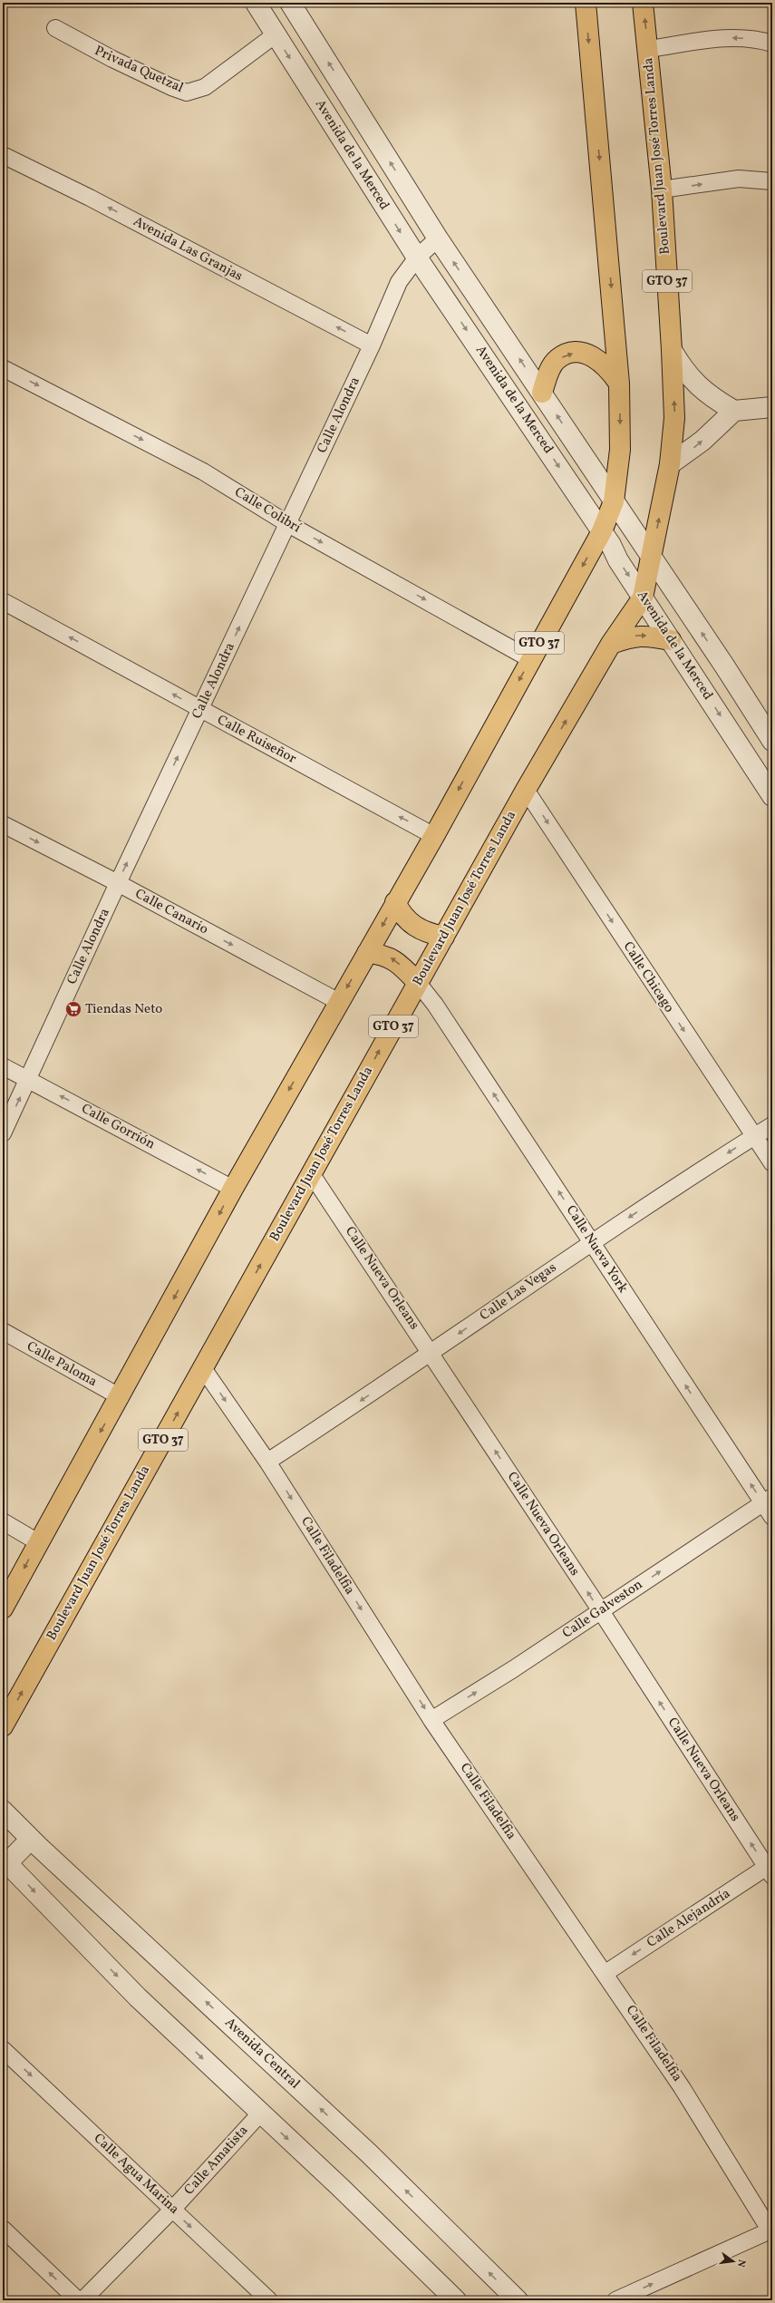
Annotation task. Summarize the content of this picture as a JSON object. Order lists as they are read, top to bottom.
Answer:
{
  "streets": {
    "main road": ["Boulevard Juan José Torres Landa", "GTO 37"],
    "street": [
      "Privada Quetzal",
      "Avenida de la Merced",
      "Avenida Las Granjas",
      "Calle Alondra",
      "Calle Colibrí",
      "Calle Ruiseñor",
      "Calle Canario",
      "Calle Chicago",
      "Calle Gorrión",
      "Calle Nueva York",
      "Calle Nueva Orleans",
      "Calle Las Vegas",
      "Calle Paloma",
      "Calle Filadelfia",
      "Calle Galveston",
      "Calle Alejandría",
      "Avenida Central",
      "Calle Amatista",
      "Calle Agua Marina"
    ]
  },
  "crossings": [
    ["Privada Quetzal", "Avenida de la Merced"],
    ["Avenida de la Merced", "Boulevard Juan José Torres Landa"],
    ["Avenida de la Merced", "GTO 37"],
    ["Avenida de la Merced", "Calle Alondra"],
    ["Boulevard Juan José Torres Landa", "Calle Chicago"],
    ["Boulevard Juan José Torres Landa", "Calle Nueva York"],
    ["Boulevard Juan José Torres Landa", "Calle Nueva Orleans"],
    ["Boulevard Juan José Torres Landa", "Calle Filadelfia"],
    ["Avenida Las Granjas", "Calle Alondra"],
    ["GTO 37", "Calle Colibrí"],
    ["GTO 37", "Calle Ruiseñor"],
    ["GTO 37", "Calle Canario"],
    ["GTO 37", "Calle Gorrión"],
    ["GTO 37", "Calle Paloma"],
    ["Calle Alondra", "Calle Colibrí"],
    ["Calle Alondra", "Calle Ruiseñor"],
    ["Calle Alondra", "Calle Canario"],
    ["Calle Alondra", "Calle Gorrión"],
    ["Calle Chicago", "Calle Las Vegas"],
    ["Calle Nueva York", "Calle Las Vegas"],
    ["Calle Nueva York", "Calle Galveston"],
    ["Calle Nueva Orleans", "Calle Las Vegas"],
    ["Calle Nueva Orleans", "Calle Galveston"],
    ["Calle Nueva Orleans", "Calle Alejandría"],
    ["Calle Las Vegas", "Calle Filadelfia"],
    ["Calle Filadelfia", "Calle Galveston"],
    ["Calle Filadelfia", "Calle Alejandría"],
    ["Calle Amatista", "Calle Agua Marina"]
  ],
  "one_way": [
    "Avenida Las Granjas",
    "Calle Alondra",
    "Calle Colibrí",
    "Calle Ruiseñor",
    "Calle Canario",
    "Calle Chicago",
    "Calle Gorrión",
    "Calle Nueva York",
    "Calle Nueva Orleans",
    "Calle Las Vegas",
    "Calle Filadelfia",
    "Calle Galveston",
    "Calle Alejandría"
  ],
  "places": {
    "supermarket": ["Tiendas Neto"]
  },
  "north": "right"
}
